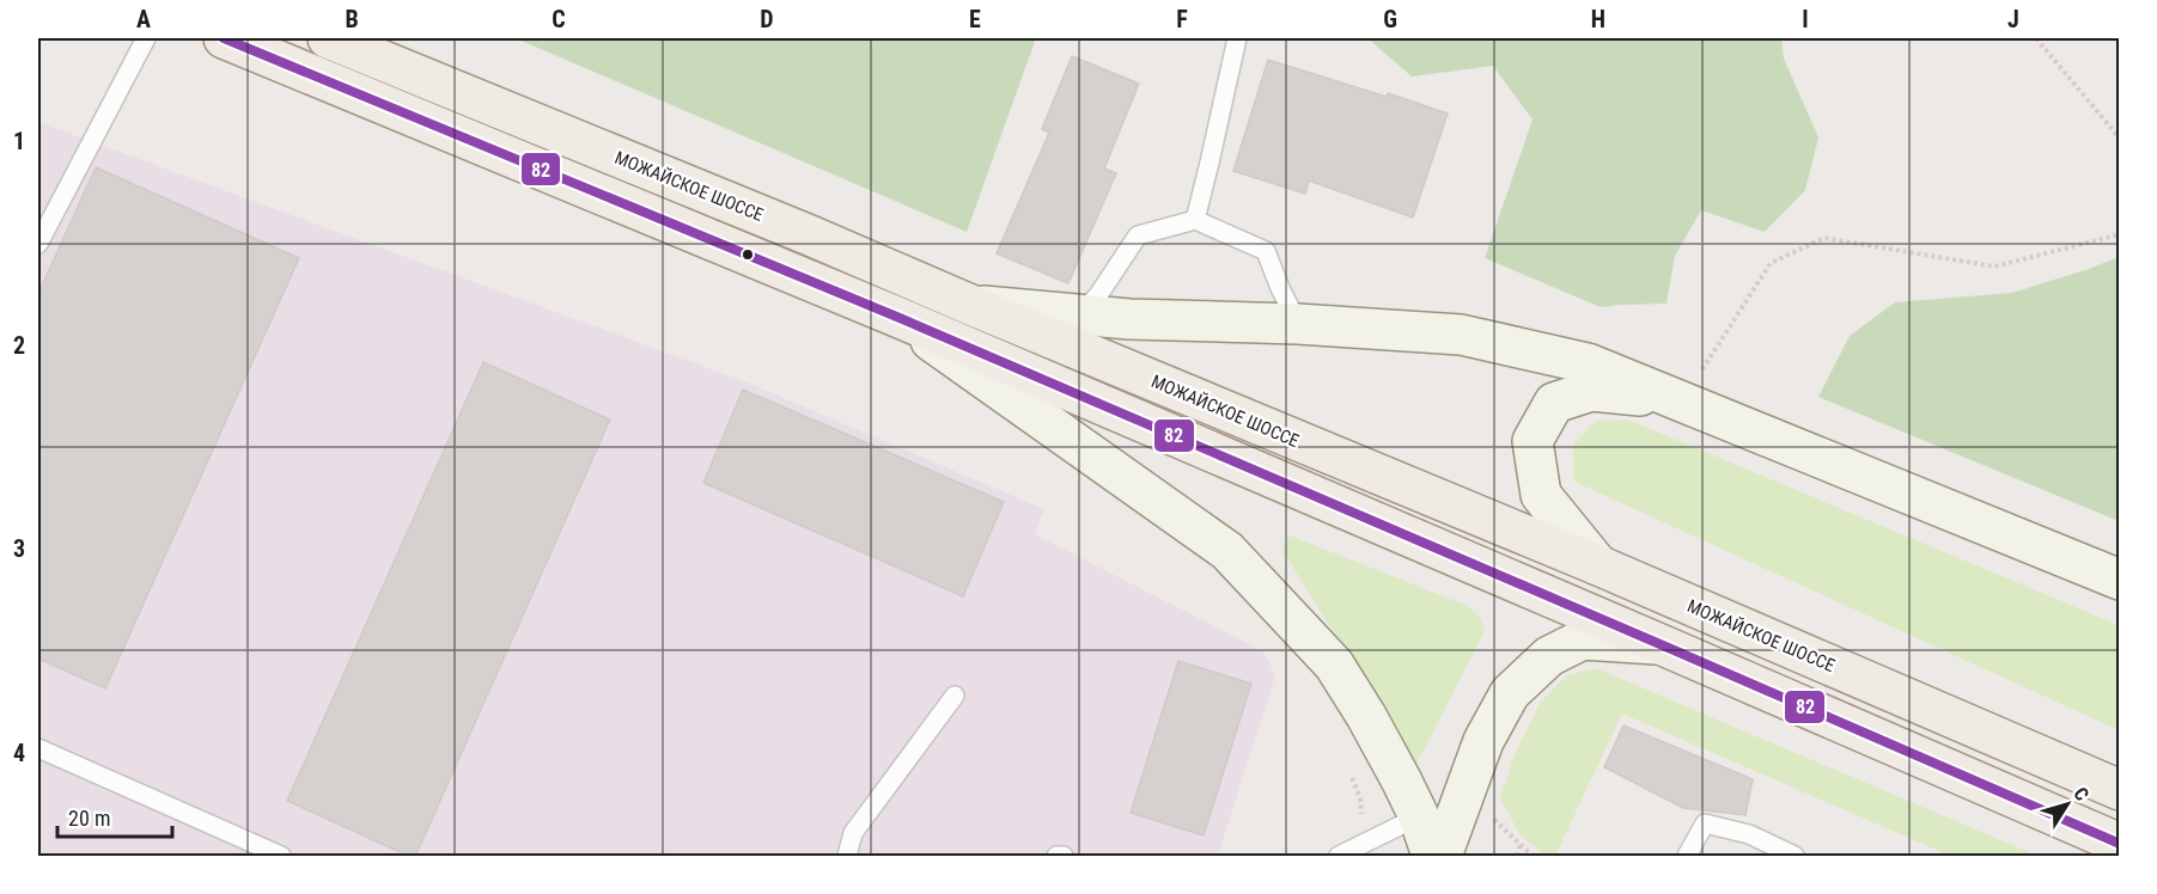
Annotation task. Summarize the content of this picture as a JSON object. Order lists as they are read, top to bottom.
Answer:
{
  "streets": {
    "main road": ["МОЖАЙСКОЕ ШОССЕ"]
  },
  "lines": ["transit line 82"],
  "scale_bar": "20 m",
  "north": "top right",
  "grid": {
    "columns": [
      "A",
      "B",
      "C",
      "D",
      "E",
      "F",
      "G",
      "H",
      "I",
      "J"
    ],
    "rows": [
      "1",
      "2",
      "3",
      "4"
    ]
  }
}
